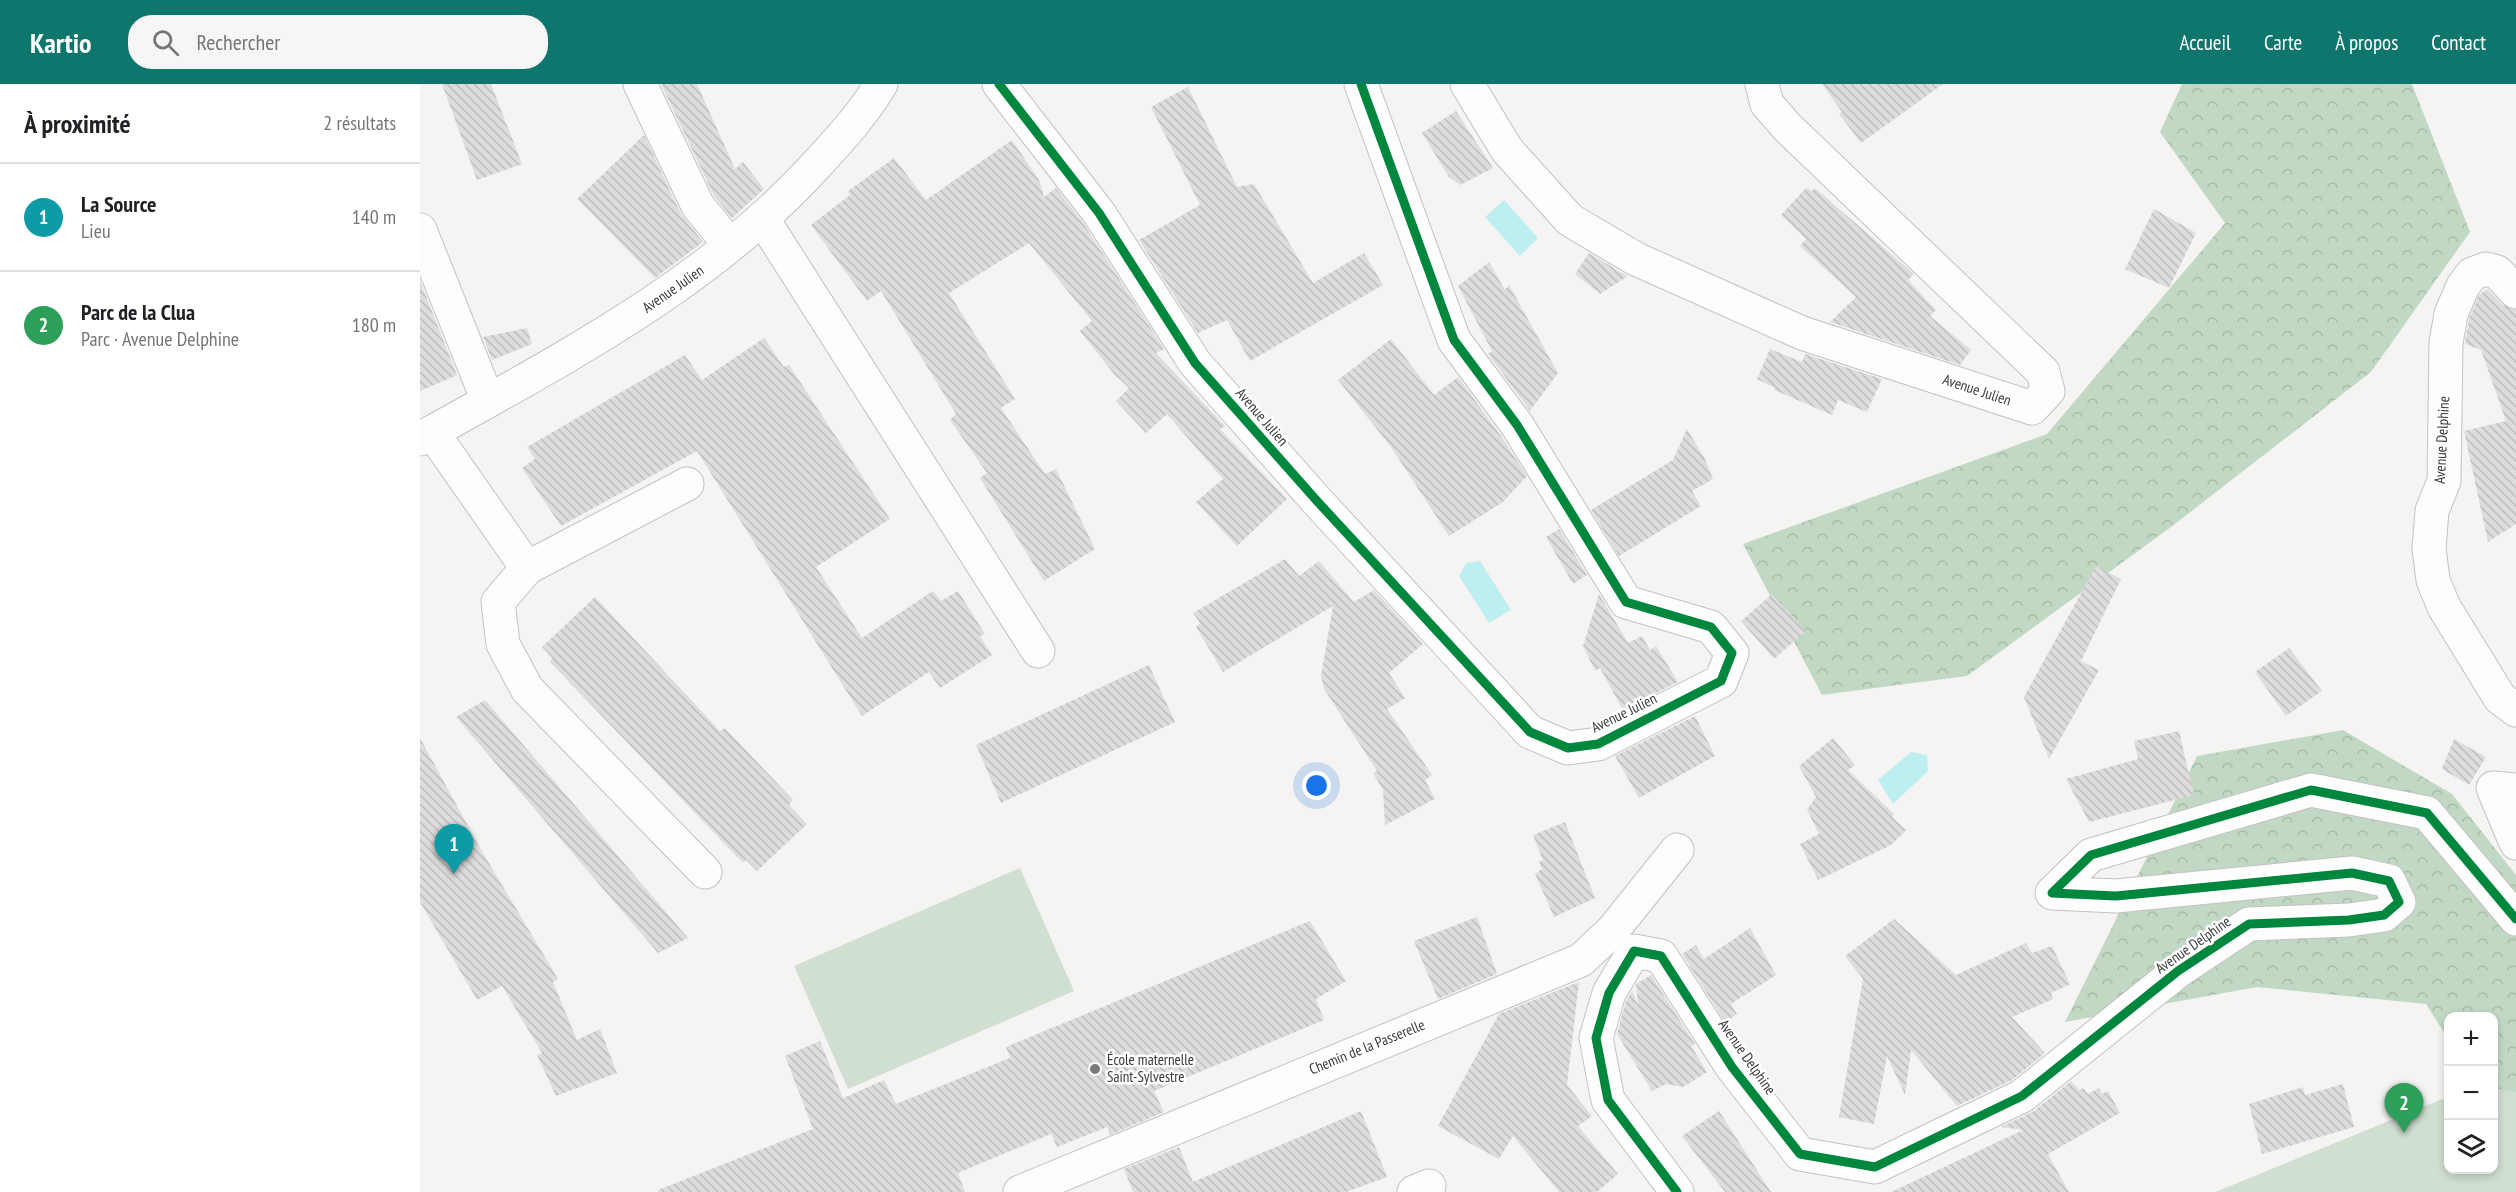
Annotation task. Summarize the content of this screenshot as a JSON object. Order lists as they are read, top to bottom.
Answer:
{
  "streets": {
    "street": ["Avenue Julien", "Avenue Delphine", "Chemin de la Passerelle"]
  },
  "places": ["École maternelle Saint-Sylvestre"],
  "page": {
    "header": "Kartio",
    "search": "Rechercher",
    "nav": [
      "Accueil",
      "Carte",
      "À propos",
      "Contact"
    ],
    "heading": ["À proximité", "2 résultats"],
    "list": [
      {
        "mark": "1",
        "name": "La Source",
        "note": "Lieu",
        "value": "140 m"
      },
      {
        "mark": "2",
        "name": "Parc de la Clua",
        "note": "Parc · Avenue Delphine",
        "value": "180 m"
      }
    ],
    "pins": ["1", "2"],
    "map_buttons": ["+", "−"]
  }
}
